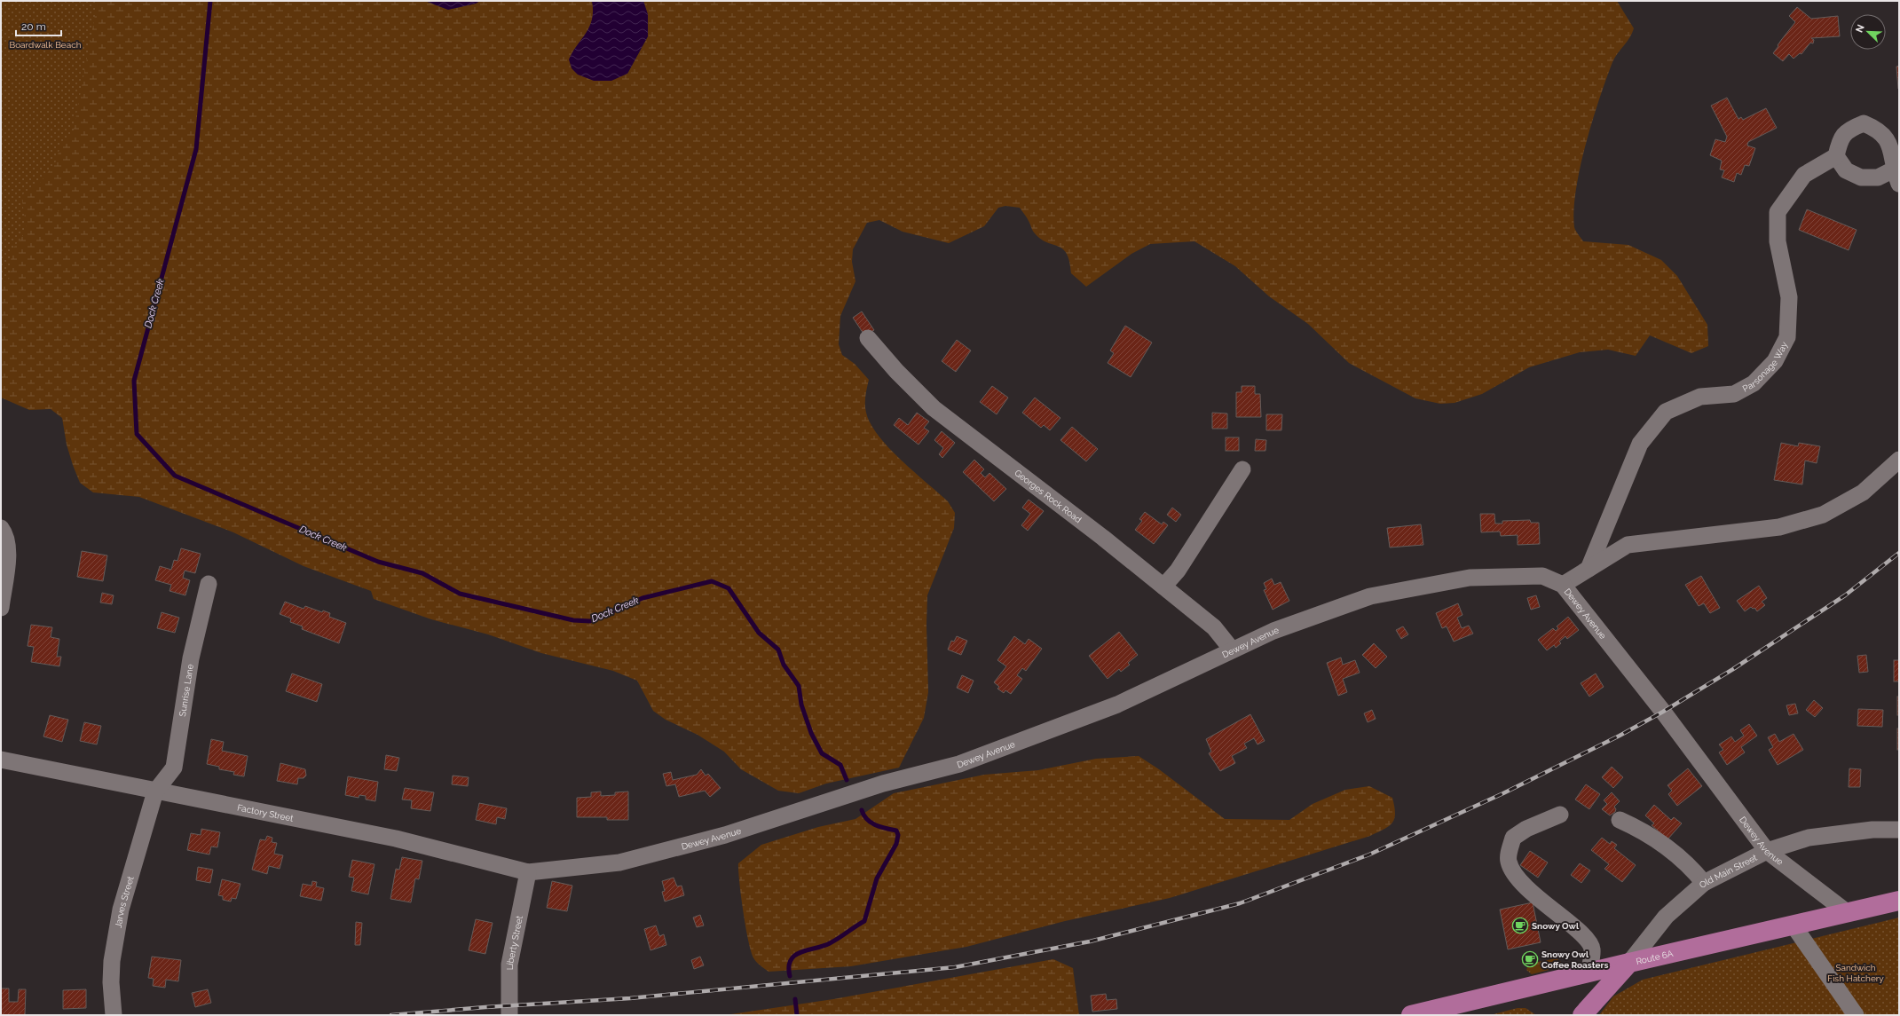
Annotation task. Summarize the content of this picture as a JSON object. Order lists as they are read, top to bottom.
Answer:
{
  "streets": {
    "main road": ["Route 6A"],
    "street": [
      "Parsonage Way",
      "Georges Rock Road",
      "Dewey Avenue",
      "Sunrise Lane",
      "Factory Street",
      "Old Main Street",
      "Jarves Street",
      "Liberty Street"
    ]
  },
  "crossings": [
    ["Georges Rock Road", "Dewey Avenue"],
    ["Dewey Avenue", "Factory Street"],
    ["Dewey Avenue", "Old Main Street"],
    ["Dewey Avenue", "Liberty Street"],
    ["Dewey Avenue", "Route 6A"],
    ["Sunrise Lane", "Factory Street"],
    ["Sunrise Lane", "Jarves Street"],
    ["Factory Street", "Jarves Street"],
    ["Factory Street", "Liberty Street"],
    ["Old Main Street", "Route 6A"]
  ],
  "water": ["Dock Creek"],
  "parks": ["Boardwalk Beach", "Sandwich Fish Hatchery"],
  "places": {
    "cafe": ["Snowy Owl", "Snowy Owl Coffee Roasters"]
  },
  "scale_bar": "20 m",
  "north": "top left"
}
